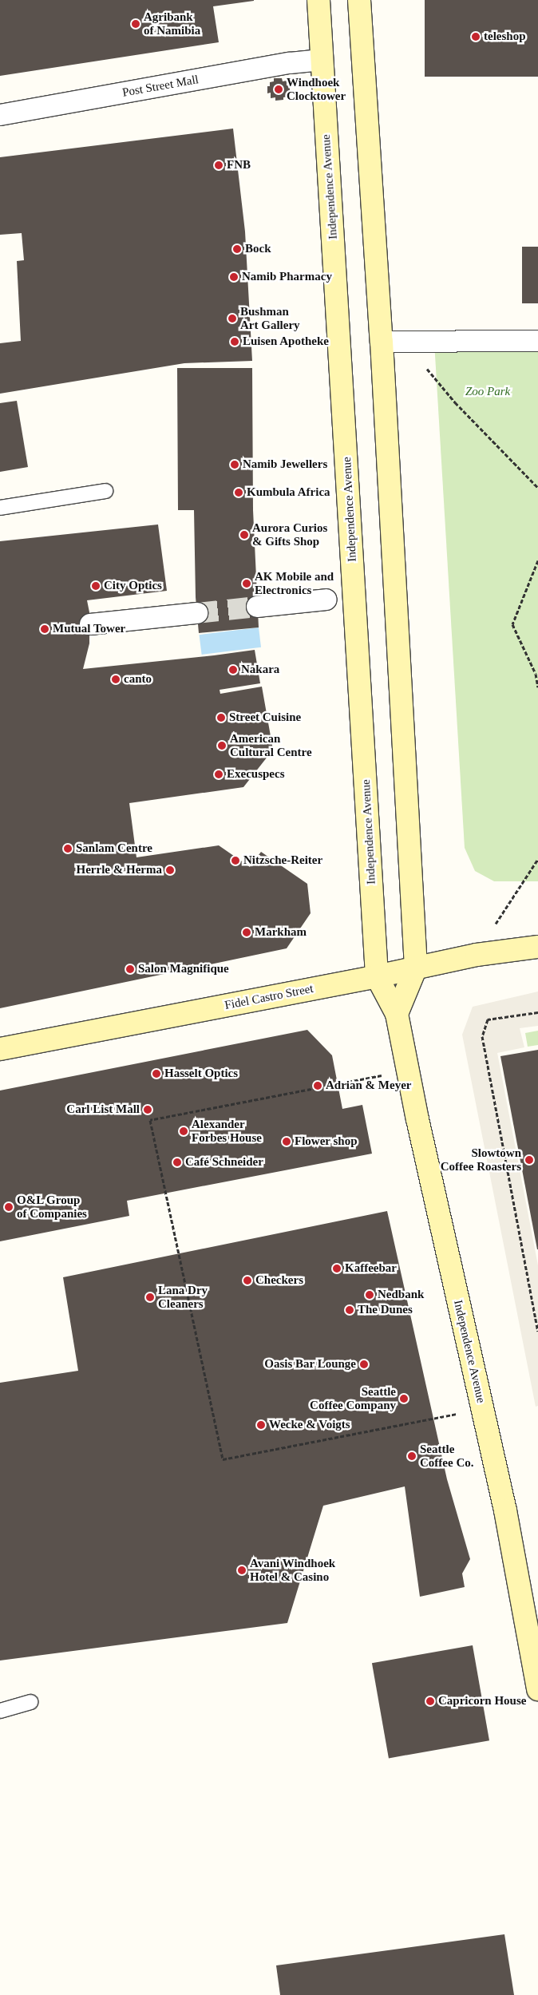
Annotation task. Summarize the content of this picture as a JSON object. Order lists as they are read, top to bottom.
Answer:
{
  "streets": {
    "main road": ["Independence Avenue", "Fidel Castro Street"],
    "street": ["Post Street Mall"]
  },
  "crossings": [
    ["Post Street Mall", "Independence Avenue"],
    ["Independence Avenue", "Fidel Castro Street"]
  ],
  "parks": ["Zoo Park"],
  "places": [
    "Agribank of Namibia",
    "teleshop",
    "Windhoek Clocktower",
    "FNB",
    "Bock",
    "Namib Pharmacy",
    "Bushman Art Gallery",
    "Luisen Apotheke",
    "Namib Jewellers",
    "Kumbula Africa",
    "Aurora Curios & Gifts Shop",
    "AK Mobile and Electronics",
    "City Optics",
    "Mutual Tower",
    "Nakara",
    "canto",
    "Street Cuisine",
    "American Cultural Centre",
    "Execuspecs",
    "Sanlam Centre",
    "Nitzsche-Reiter",
    "Herrle & Herma",
    "Markham",
    "Salon Magnifique",
    "Hasselt Optics",
    "Adrian & Meyer",
    "Carl List Mall",
    "Alexander Forbes House",
    "Flower shop",
    "Slowtown Coffee Roasters",
    "Café Schneider",
    "O&L Group of Companies",
    "Kaffeebar",
    "Checkers",
    "Nedbank",
    "Lana Dry Cleaners",
    "The Dunes",
    "Oasis Bar Lounge",
    "Seattle Coffee Company",
    "Wecke & Voigts",
    "Seattle Coffee Co.",
    "Avani Windhoek Hotel & Casino",
    "Capricorn House"
  ]
}
